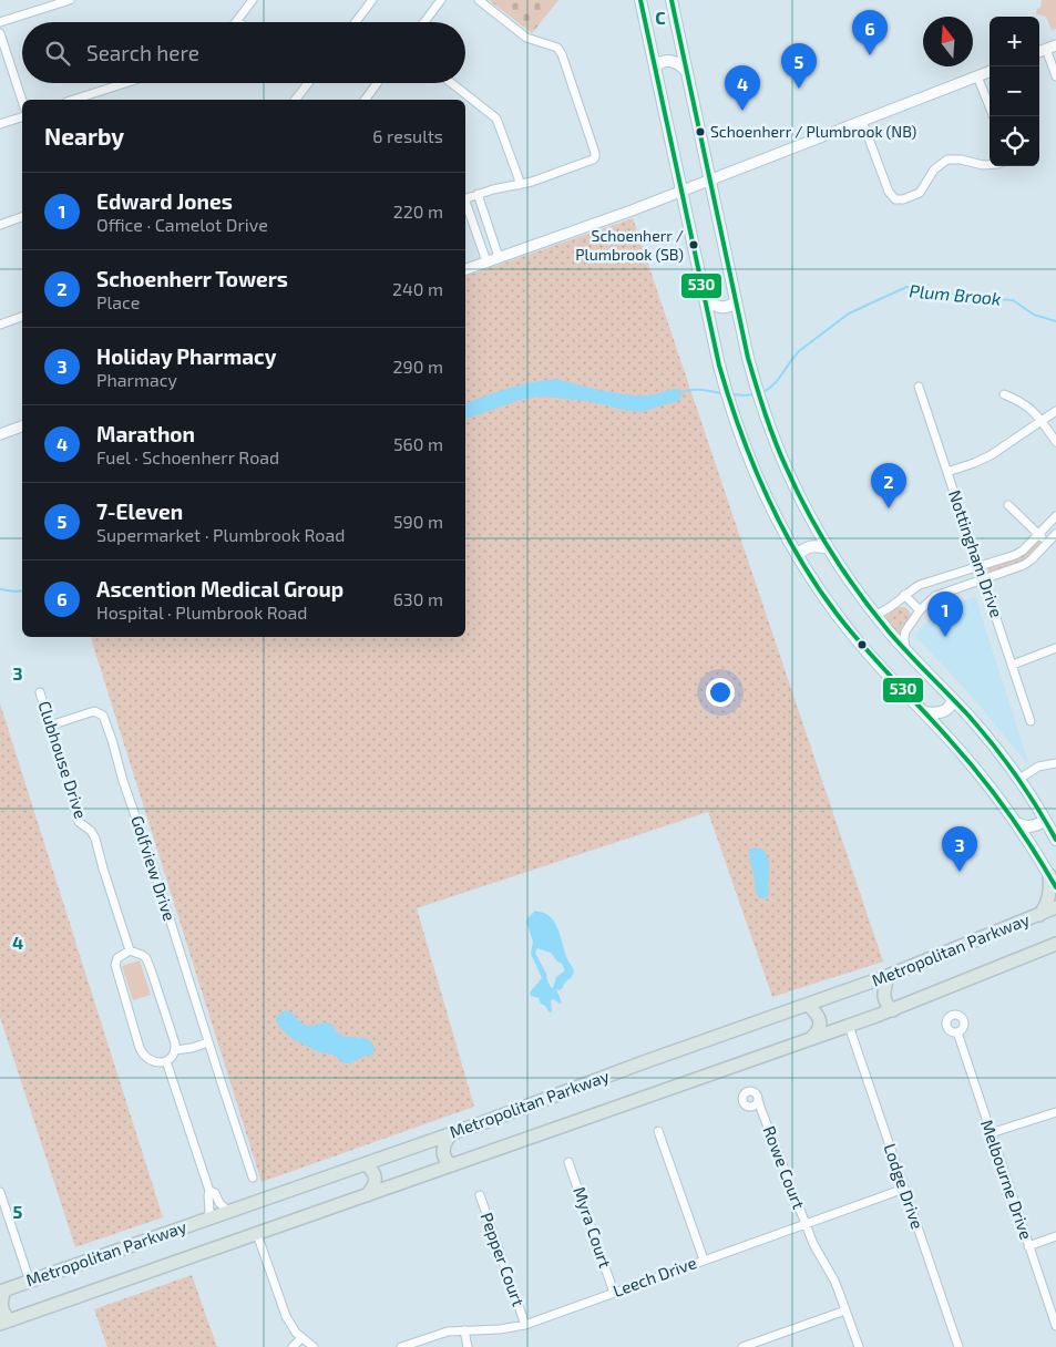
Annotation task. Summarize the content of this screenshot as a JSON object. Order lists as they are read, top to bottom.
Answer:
{
  "streets": {
    "main road": ["Metropolitan Parkway"],
    "street": [
      "Nottingham Drive",
      "Clubhouse Drive",
      "Golfview Drive",
      "Rowe Court",
      "Melbourne Drive",
      "Lodge Drive",
      "Myra Court",
      "Pepper Court",
      "Leech Drive"
    ]
  },
  "crossings": [
    ["Clubhouse Drive", "Golfview Drive"],
    ["Metropolitan Parkway", "Lodge Drive"],
    ["Rowe Court", "Leech Drive"],
    ["Lodge Drive", "Leech Drive"],
    ["Myra Court", "Leech Drive"],
    ["Pepper Court", "Leech Drive"]
  ],
  "water": ["Plum Brook"],
  "places": ["Schoenherr / Plumbrook (NB)", "Schoenherr / Plumbrook (SB)"],
  "lines": ["transit line 530"],
  "north": "top",
  "page": {
    "pins": [
      "6",
      "5",
      "4",
      "2",
      "1",
      "3"
    ],
    "map_buttons": ["+", "−"],
    "search": "Search here",
    "heading": ["Nearby", "6 results"],
    "list": [
      {
        "mark": "1",
        "name": "Edward Jones",
        "note": "Office · Camelot Drive",
        "value": "220 m"
      },
      {
        "mark": "2",
        "name": "Schoenherr Towers",
        "note": "Place",
        "value": "240 m"
      },
      {
        "mark": "3",
        "name": "Holiday Pharmacy",
        "note": "Pharmacy",
        "value": "290 m"
      },
      {
        "mark": "4",
        "name": "Marathon",
        "note": "Fuel · Schoenherr Road",
        "value": "560 m"
      },
      {
        "mark": "5",
        "name": "7-Eleven",
        "note": "Supermarket · Plumbrook Road",
        "value": "590 m"
      },
      {
        "mark": "6",
        "name": "Ascention Medical Group",
        "note": "Hospital · Plumbrook Road",
        "value": "630 m"
      }
    ]
  },
  "grid": {
    "columns": ["C"],
    "rows": ["3", "4", "5"]
  }
}
